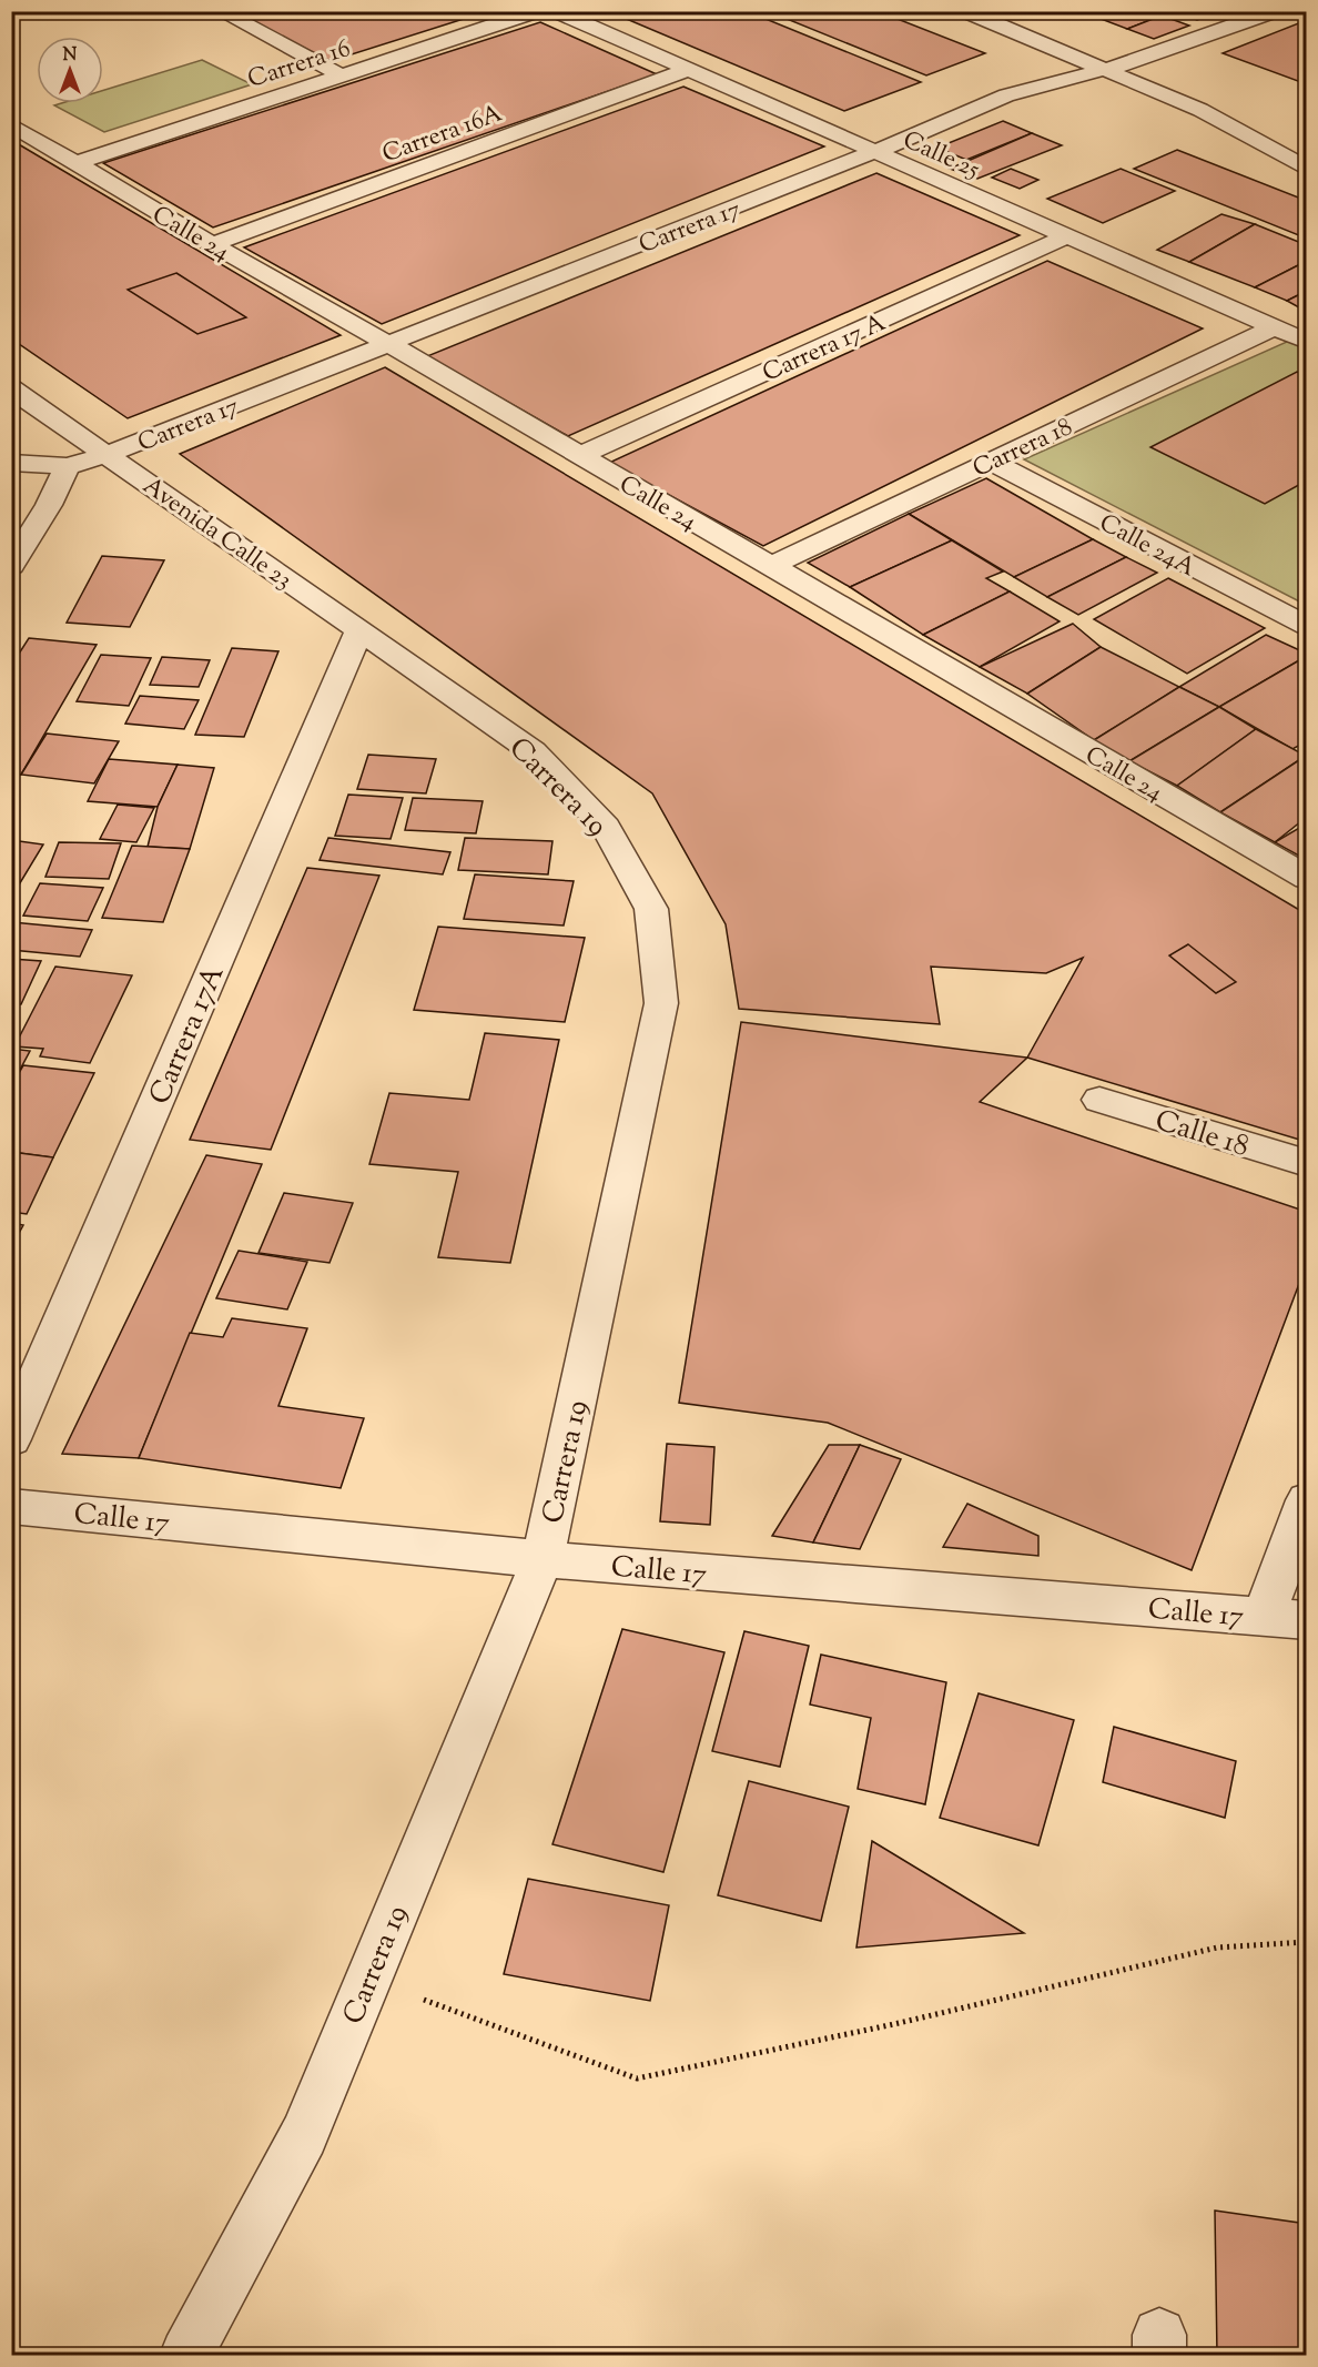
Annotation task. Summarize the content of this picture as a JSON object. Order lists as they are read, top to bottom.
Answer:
{
  "streets": {
    "street": [
      "Carrera 16",
      "Carrera 16A",
      "Calle 25",
      "Carrera 17",
      "Calle 24",
      "Carrera 17 A",
      "Carrera 18",
      "Avenida Calle 23",
      "Calle 24A",
      "Carrera 19",
      "Carrera 17A",
      "Calle 18",
      "Calle 17"
    ]
  },
  "crossings": [
    ["Carrera 16", "Calle 24"],
    ["Carrera 16A", "Calle 25"],
    ["Carrera 16A", "Calle 24"],
    ["Calle 25", "Carrera 17"],
    ["Calle 25", "Carrera 17 A"],
    ["Calle 25", "Carrera 18"],
    ["Carrera 17", "Calle 24"],
    ["Carrera 17", "Avenida Calle 23"],
    ["Calle 24", "Carrera 17 A"],
    ["Calle 24", "Carrera 18"],
    ["Carrera 18", "Calle 24A"],
    ["Avenida Calle 23", "Carrera 19"],
    ["Avenida Calle 23", "Carrera 17A"],
    ["Carrera 19", "Carrera 17A"],
    ["Carrera 19", "Calle 17"]
  ],
  "north": "top"
}
